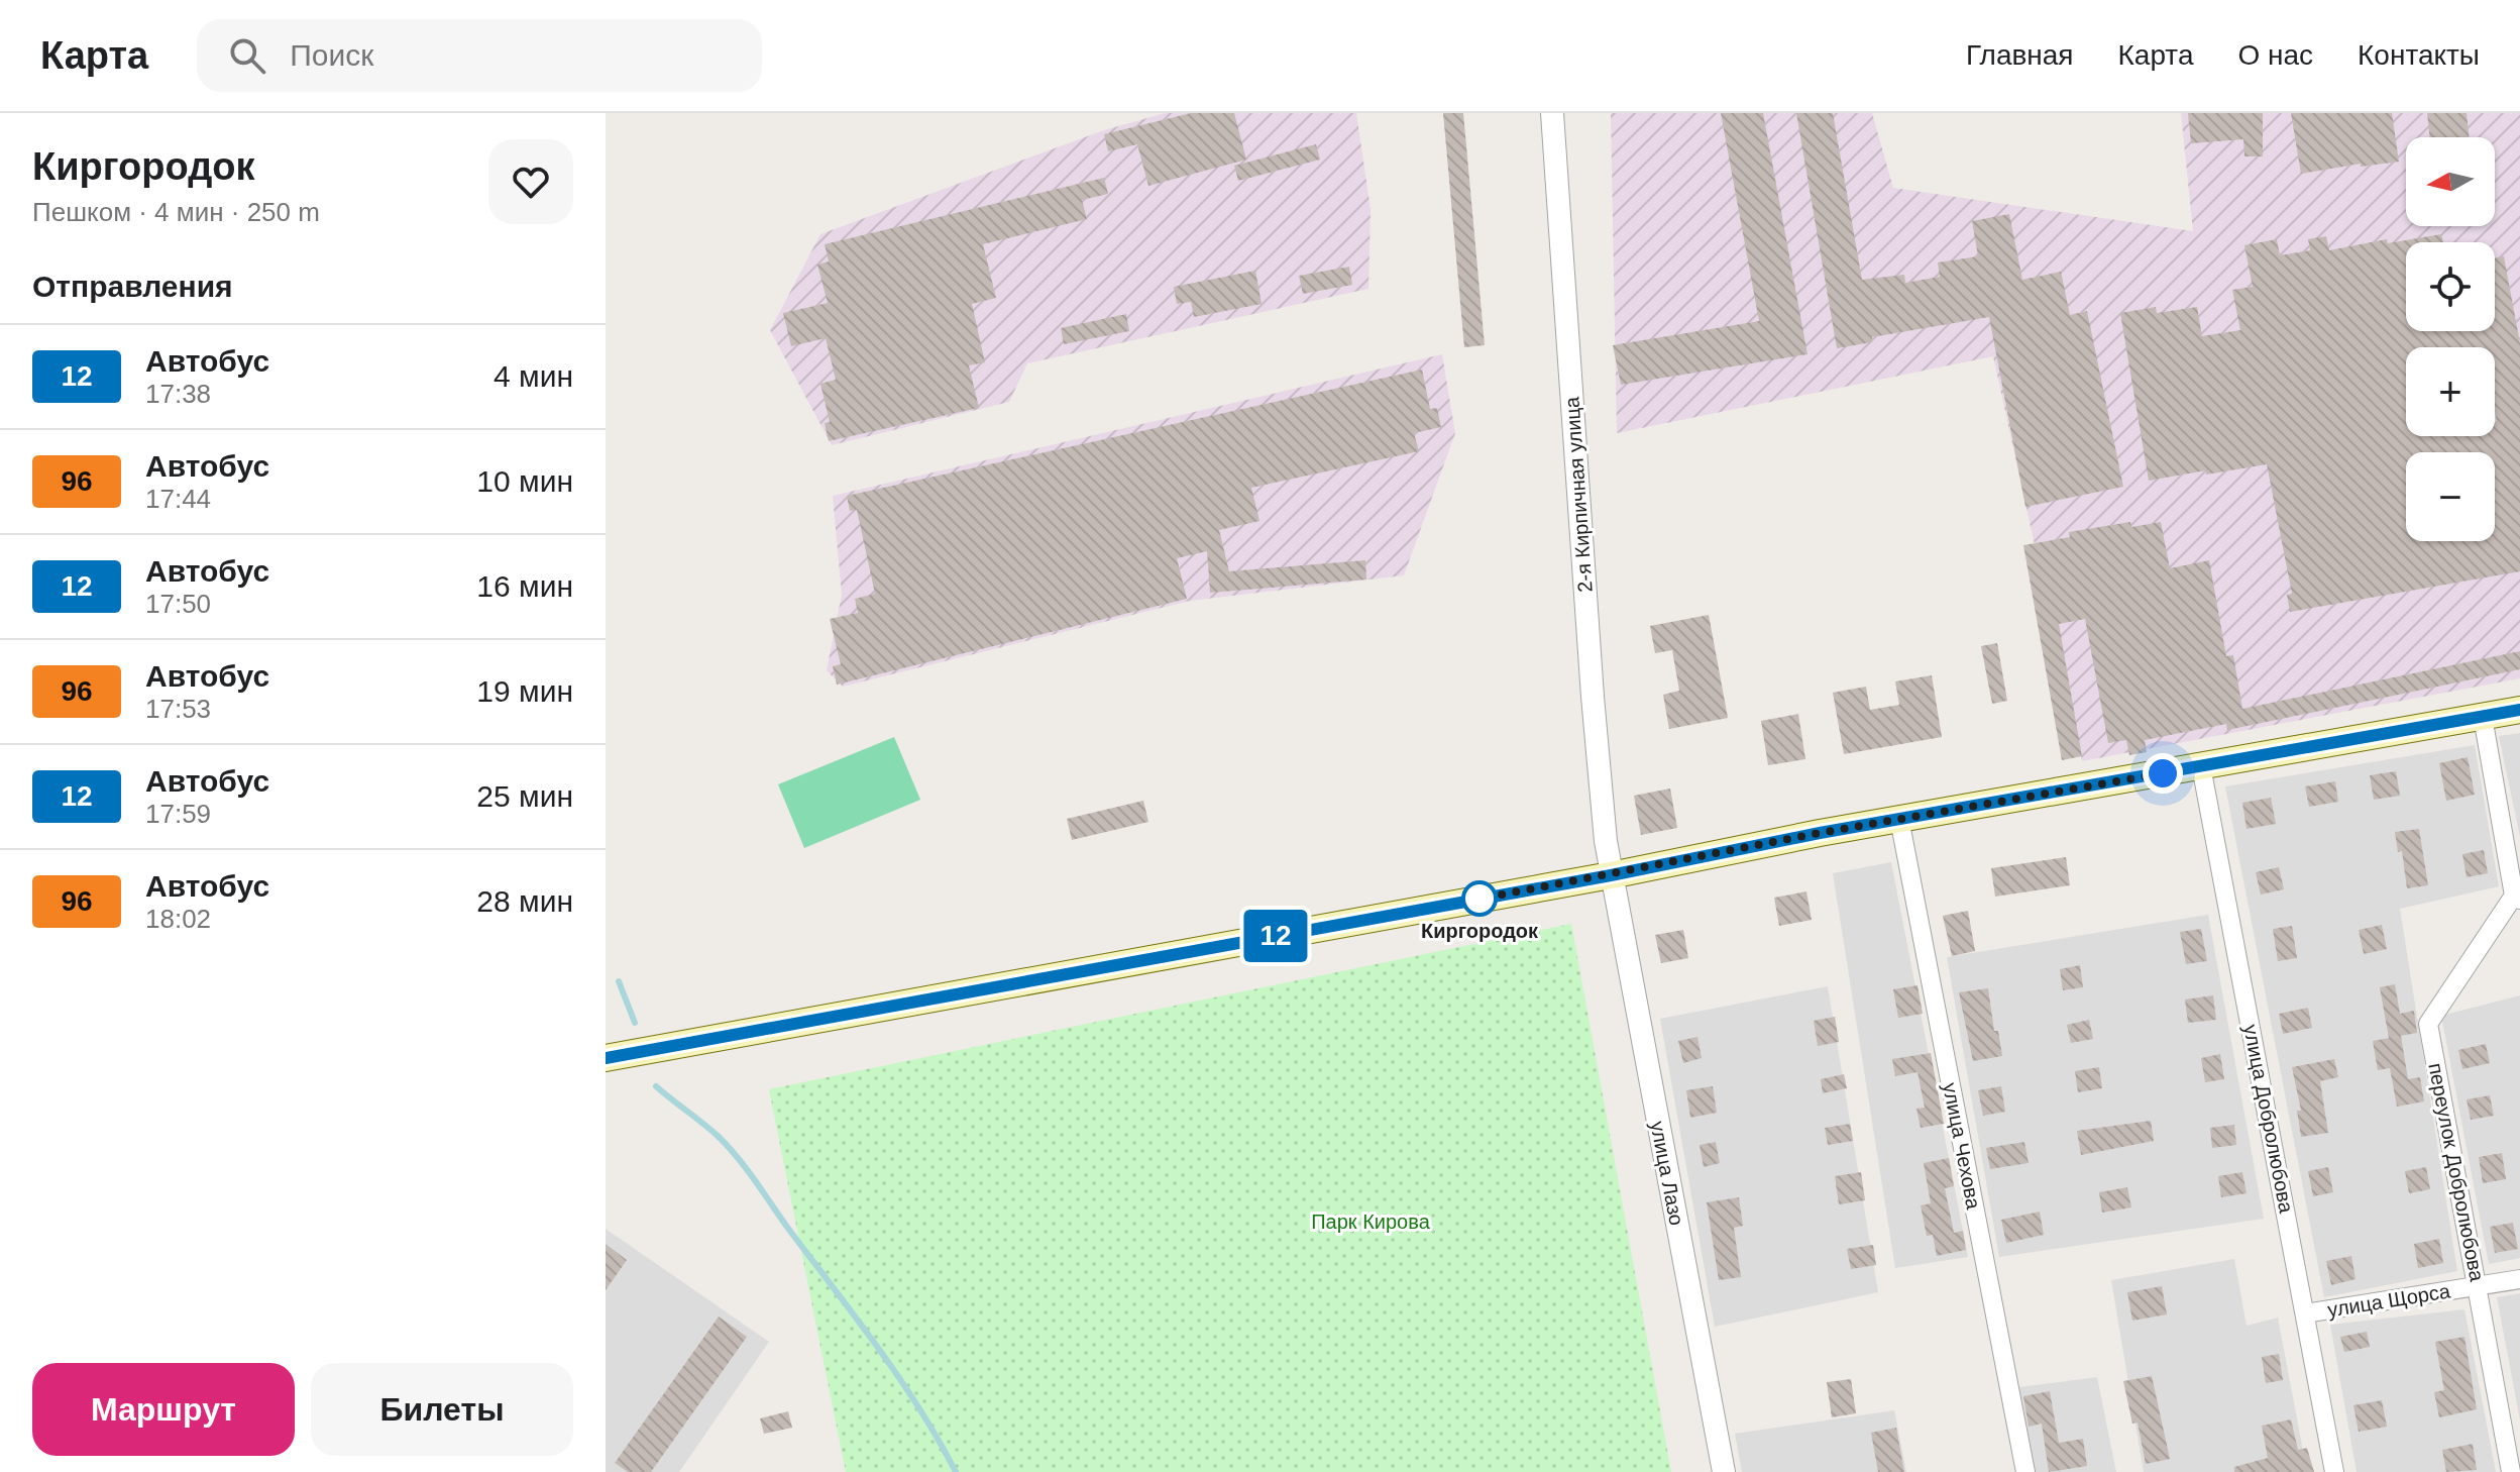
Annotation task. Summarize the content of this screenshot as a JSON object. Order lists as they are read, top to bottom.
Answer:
{
  "streets": {
    "street": [
      "2-я Кирпичная улица",
      "улица Добролюбова",
      "улица Чехова",
      "переулок Добролюбова",
      "улица Лазо",
      "улица Щорса"
    ]
  },
  "crossings": [
    ["2-я Кирпичная улица", "улица Лазо"],
    ["улица Добролюбова", "улица Щорса"],
    ["переулок Добролюбова", "улица Щорса"]
  ],
  "parks": ["Парк Кирова"],
  "places": ["Киргородок"],
  "lines": ["bus line 12"],
  "north": "left",
  "page": {
    "header": "Карта",
    "search": "Поиск",
    "nav": [
      "Главная",
      "Карта",
      "О нас",
      "Контакты"
    ],
    "heading": [
      ["Киргородок", "Пешком · 4 мин · 250 m"],
      "Отправления"
    ],
    "on_map": "12",
    "map_buttons": ["+", "−"],
    "list": [
      {
        "mark": "12",
        "name": "Автобус",
        "note": "17:38",
        "value": "4 мин"
      },
      {
        "mark": "96",
        "name": "Автобус",
        "note": "17:44",
        "value": "10 мин"
      },
      {
        "mark": "12",
        "name": "Автобус",
        "note": "17:50",
        "value": "16 мин"
      },
      {
        "mark": "96",
        "name": "Автобус",
        "note": "17:53",
        "value": "19 мин"
      },
      {
        "mark": "12",
        "name": "Автобус",
        "note": "17:59",
        "value": "25 мин"
      },
      {
        "mark": "96",
        "name": "Автобус",
        "note": "18:02",
        "value": "28 мин"
      }
    ],
    "buttons": ["Маршрут", "Билеты"]
  }
}
